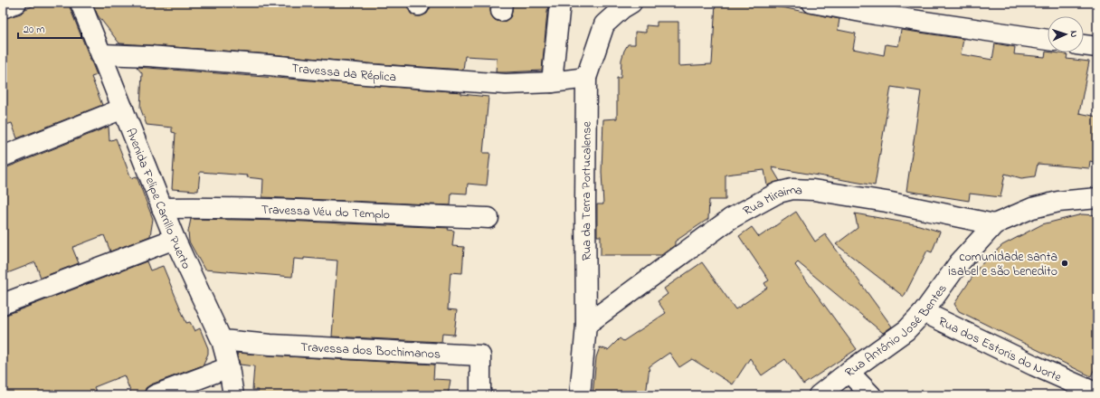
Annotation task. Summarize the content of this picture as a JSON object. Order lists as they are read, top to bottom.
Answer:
{
  "streets": {
    "street": [
      "Travessa da Réplica",
      "Rua da Terra Portucalense",
      "Avenida Felipe Carrillo Puerto",
      "Rua Miraima",
      "Travessa Véu do Templo",
      "Rua Antônio José Bentes",
      "Rua dos Estoris do Norte",
      "Travessa dos Bochimanos"
    ]
  },
  "crossings": [
    ["Travessa da Réplica", "Rua da Terra Portucalense"],
    ["Travessa da Réplica", "Avenida Felipe Carrillo Puerto"],
    ["Rua da Terra Portucalense", "Rua Miraima"],
    ["Avenida Felipe Carrillo Puerto", "Travessa Véu do Templo"],
    ["Avenida Felipe Carrillo Puerto", "Travessa dos Bochimanos"],
    ["Rua Miraima", "Rua Antônio José Bentes"],
    ["Rua Antônio José Bentes", "Rua dos Estoris do Norte"]
  ],
  "places": ["comunidade santa isabel e são benedito"],
  "scale_bar": "20 m",
  "north": "right"
}
